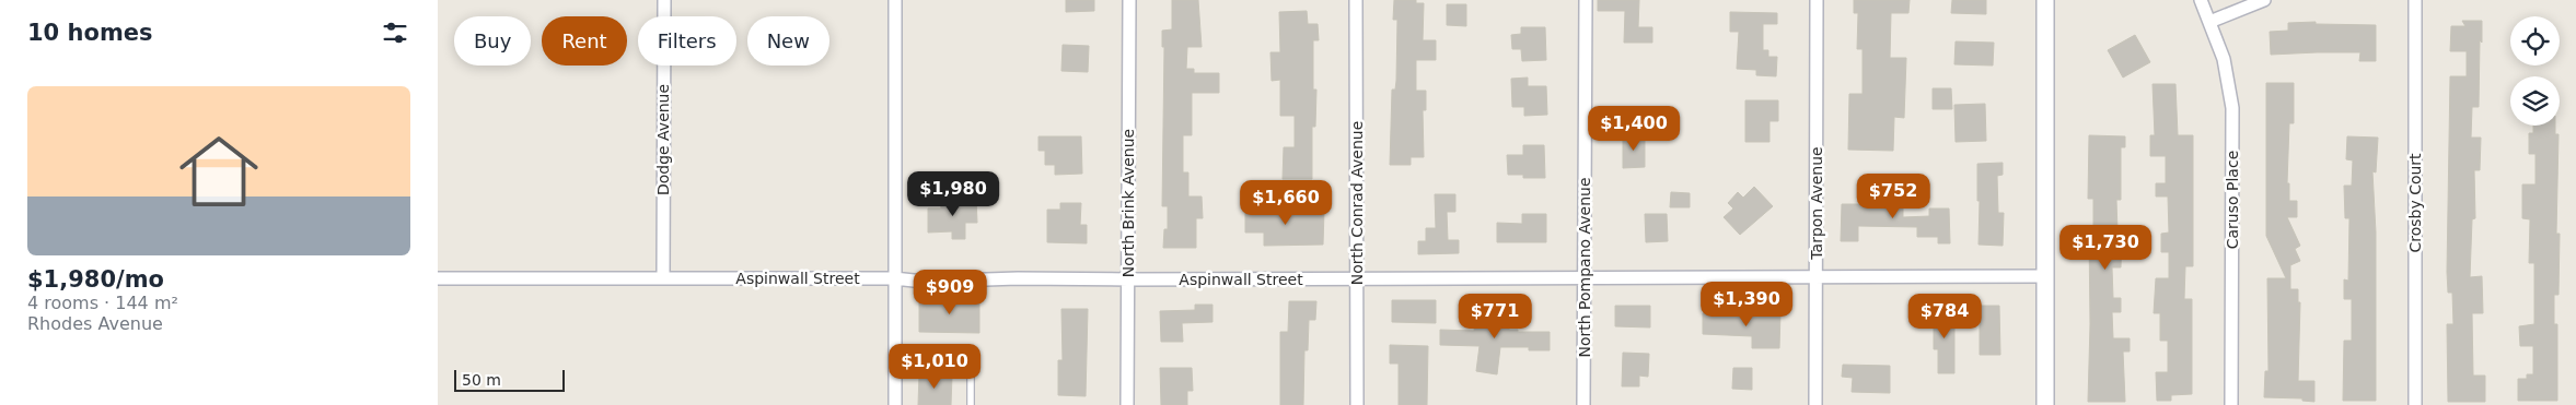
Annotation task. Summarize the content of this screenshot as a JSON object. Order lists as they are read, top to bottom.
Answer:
{
  "streets": {
    "street": [
      "Dodge Avenue",
      "Caruso Place",
      "North Brink Avenue",
      "North Conrad Avenue",
      "Tarpon Avenue",
      "Crosby Court",
      "North Pompano Avenue",
      "Aspinwall Street"
    ]
  },
  "crossings": [
    ["Dodge Avenue", "Aspinwall Street"],
    ["North Brink Avenue", "Aspinwall Street"],
    ["North Conrad Avenue", "Aspinwall Street"],
    ["Tarpon Avenue", "Aspinwall Street"],
    ["North Pompano Avenue", "Aspinwall Street"]
  ],
  "scale_bar": "50 m",
  "page": {
    "heading": "10 homes",
    "chip": [
      "Buy",
      "Rent",
      "Filters",
      "New"
    ],
    "list": [
      {
        "name": "$1,980/mo",
        "note": "4 rooms · 144 m² · Rhodes Avenue"
      }
    ],
    "price": [
      "$1,400",
      "$1,980",
      "$752",
      "$1,660",
      "$1,730",
      "$909",
      "$1,390",
      "$771",
      "$784",
      "$1,010"
    ],
    "scale": "50 m"
  }
}
